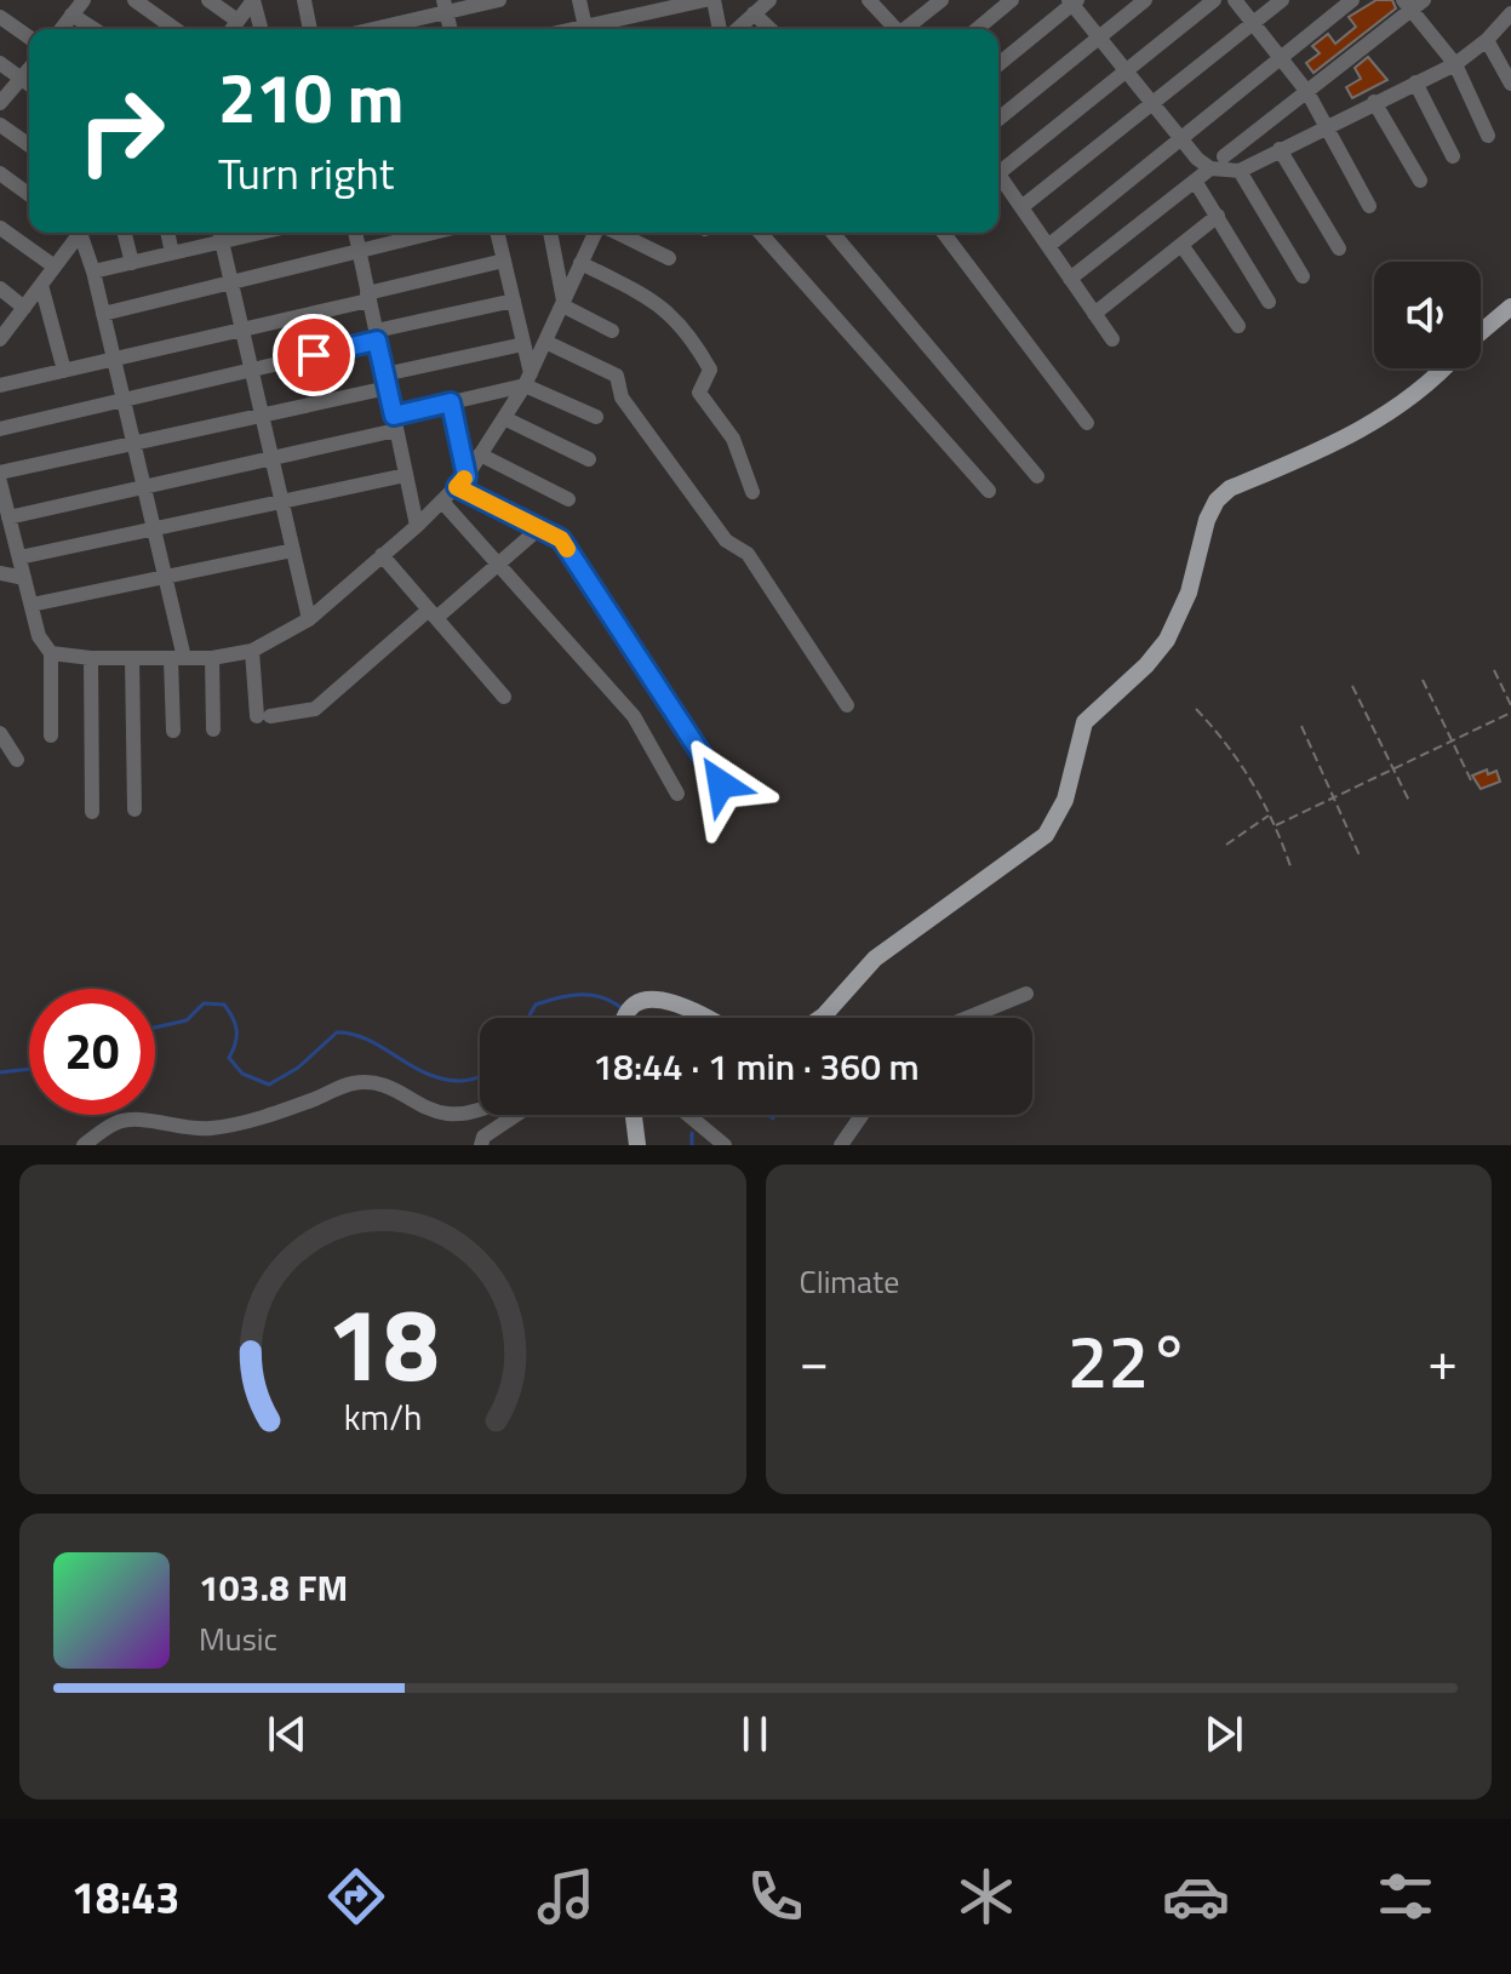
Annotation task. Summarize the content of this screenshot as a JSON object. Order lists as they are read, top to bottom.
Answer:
{
  "page": {
    "turn": ["210 m", "Turn right"],
    "limit": "20",
    "trip": "18:44 · 1 min · 360 m",
    "tile": "Climate",
    "heat": ["−", "22°", "+"],
    "song": ["103.8 FM", "Music"],
    "tabs": "18:43",
    "gauge": ["18", "km/h"]
  }
}
